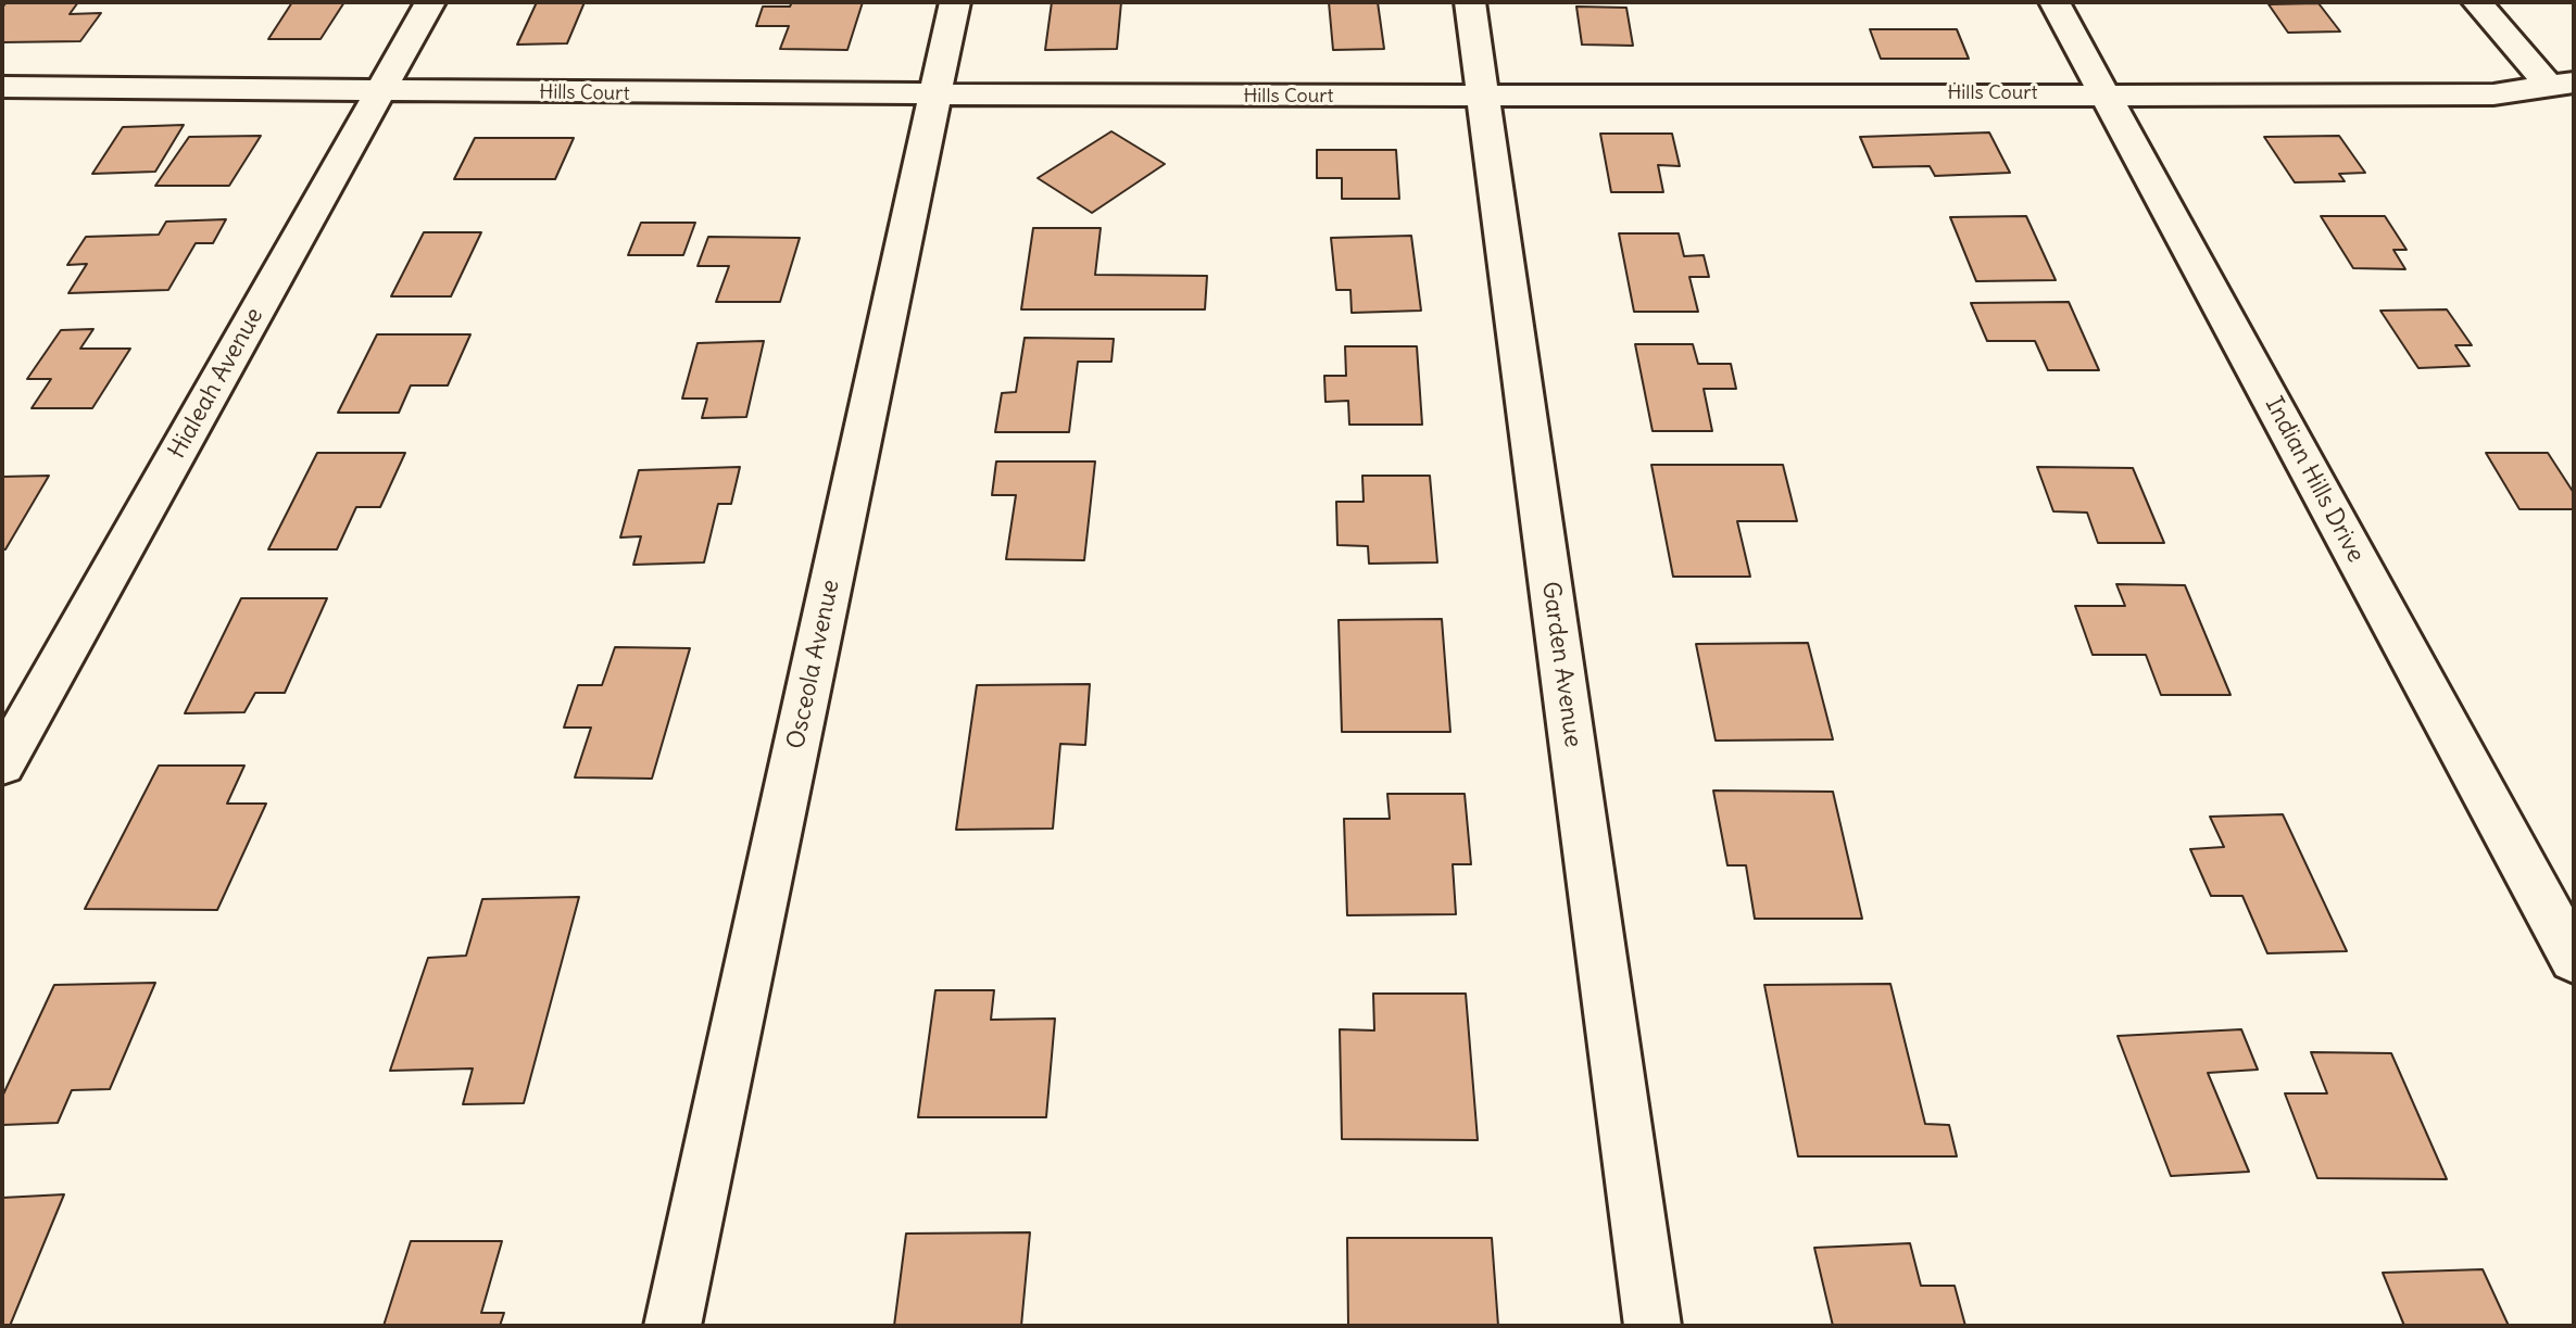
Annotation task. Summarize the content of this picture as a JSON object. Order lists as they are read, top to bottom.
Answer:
{
  "streets": {
    "street": [
      "Hills Court",
      "Hialeah Avenue",
      "Indian Hills Drive",
      "Osceola Avenue",
      "Garden Avenue"
    ]
  },
  "crossings": [
    ["Hills Court", "Hialeah Avenue"],
    ["Hills Court", "Indian Hills Drive"],
    ["Hills Court", "Osceola Avenue"],
    ["Hills Court", "Garden Avenue"]
  ]
}
